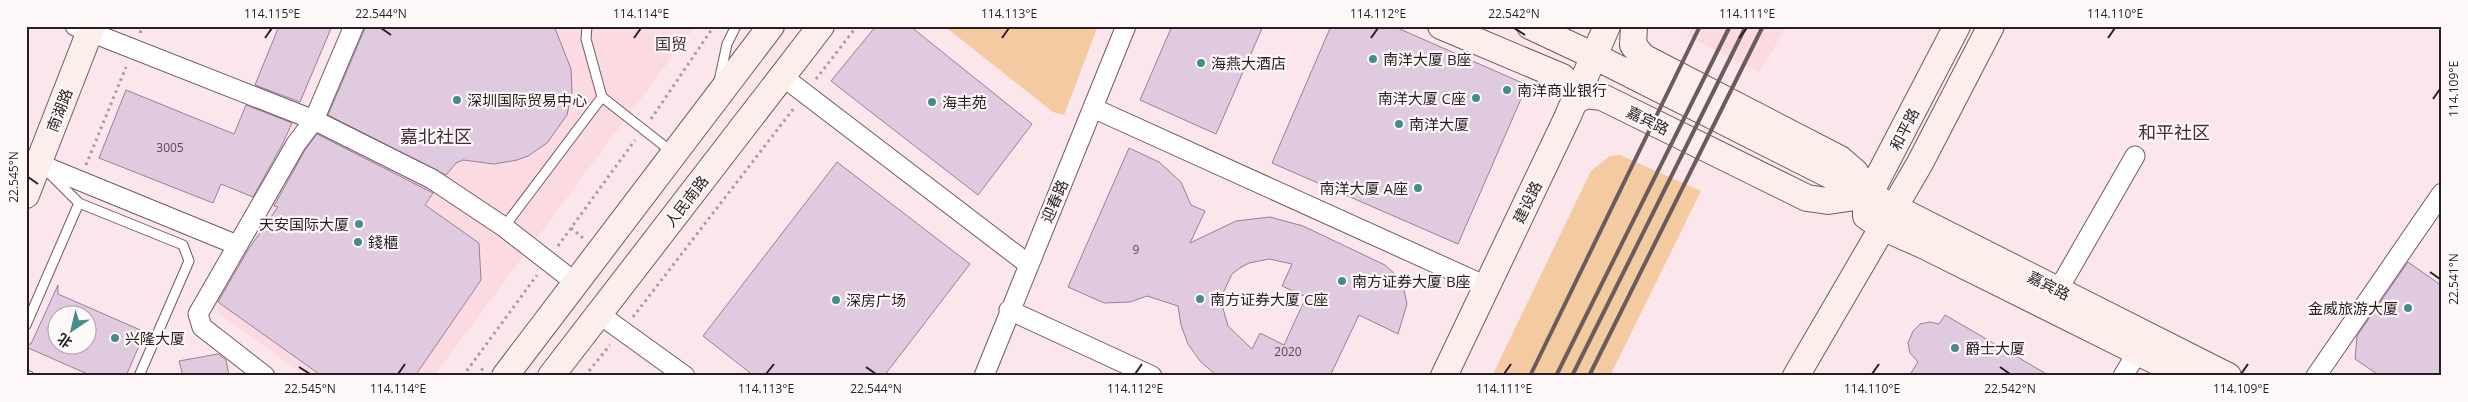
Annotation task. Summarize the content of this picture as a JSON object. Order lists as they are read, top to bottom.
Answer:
{
  "streets": {
    "main road": [
      "南湖路",
      "嘉宾路",
      "和平路",
      "人民南路",
      "建设路"
    ],
    "street": ["迎春路"]
  },
  "crossings": [
    ["嘉宾路", "和平路"],
    ["嘉宾路", "建设路"]
  ],
  "districts": ["国贸", "和平社区", "嘉北社区"],
  "places": [
    "南洋大厦 B座",
    "海燕大酒店",
    "南洋商业银行",
    "南洋大厦 C座",
    "深圳国际贸易中心",
    "海丰苑",
    "南洋大厦",
    "南洋大厦 A座",
    "天安国际大厦",
    "錢櫃",
    "南方证券大厦 B座",
    "南方证券大厦 C座",
    "深房广场",
    "金威旅游大厦",
    "兴隆大厦",
    "爵士大厦"
  ],
  "house_numbers": ["3005", "9", "2020"],
  "north": "bottom left",
  "coordinates": [
    "114.115°E",
    "22.544°N",
    "114.114°E",
    "114.113°E",
    "114.112°E",
    "22.542°N",
    "114.111°E",
    "114.110°E",
    "114.109°E",
    "22.545°N",
    "22.541°N"
  ]
}
